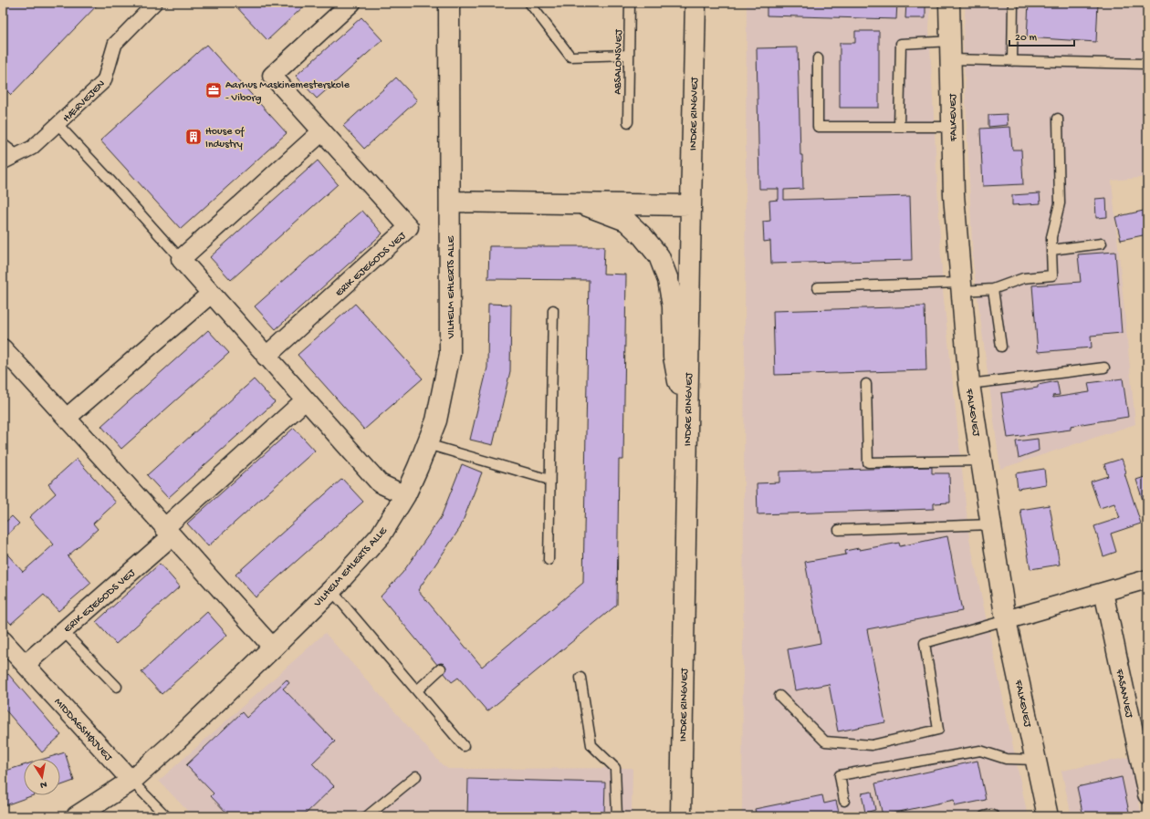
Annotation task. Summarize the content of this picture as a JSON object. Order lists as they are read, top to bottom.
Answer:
{
  "streets": {
    "street": [
      "HÆRVEJEN",
      "INDRE RINGVEJ",
      "FALKEVEJ",
      "ERIK EJEGODS VEJ",
      "VILHELM EHLERTS ALLE",
      "FASANVEJ",
      "MIDDAGSHØJVEJ"
    ],
    "lane": ["ABSALONSVEJ"]
  },
  "crossings": [
    ["ERIK EJEGODS VEJ", "MIDDAGSHØJVEJ"],
    ["VILHELM EHLERTS ALLE", "MIDDAGSHØJVEJ"]
  ],
  "places": {
    "office": ["Aarhus Maskinemesterskole - Viborg"],
    "building": ["House of Industry"]
  },
  "scale_bar": "20 m",
  "north": "bottom"
}
